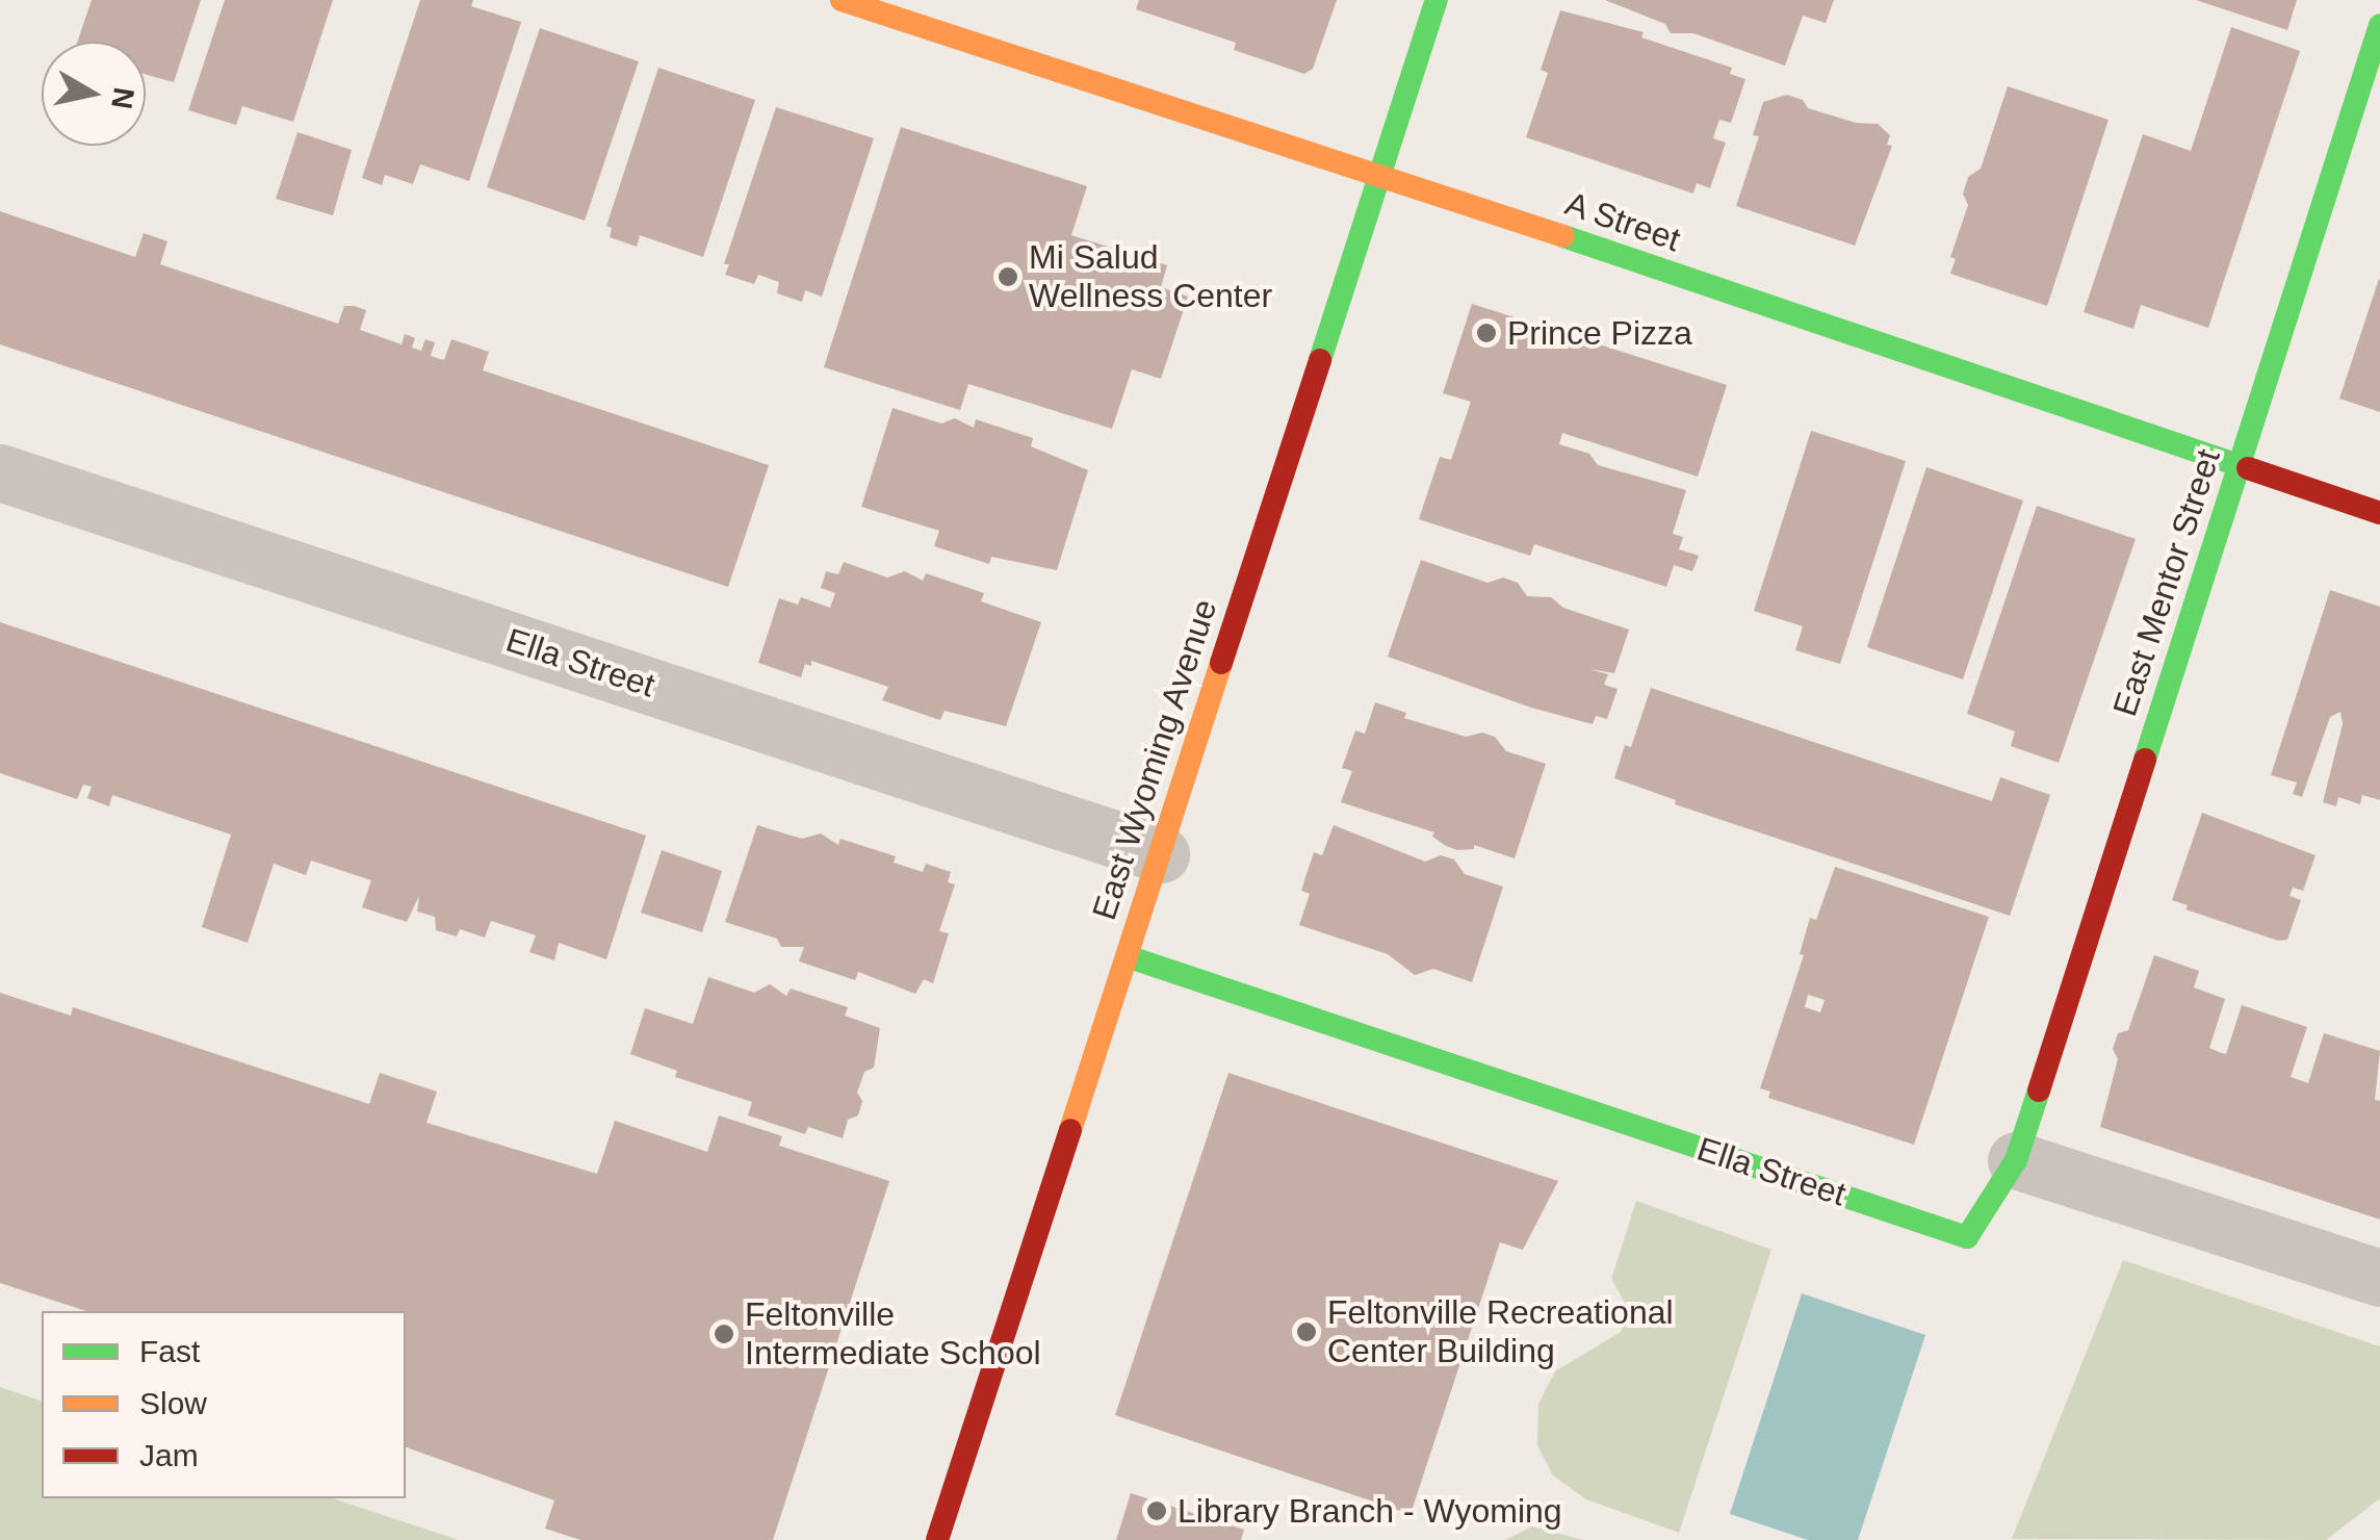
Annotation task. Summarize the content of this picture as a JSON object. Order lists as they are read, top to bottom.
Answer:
{
  "streets": {
    "street": [
      "A Street",
      "East Mentor Street",
      "Ella Street",
      "East Wyoming Avenue"
    ]
  },
  "crossings": [
    ["A Street", "East Mentor Street"],
    ["A Street", "East Wyoming Avenue"],
    ["East Mentor Street", "Ella Street"],
    ["Ella Street", "East Wyoming Avenue"]
  ],
  "places": [
    "Mi Salud Wellness Center",
    "Prince Pizza",
    "Feltonville Recreational Center Building",
    "Feltonville Intermediate School",
    "Library Branch - Wyoming"
  ],
  "legend": ["Fast", "Slow", "Jam"],
  "north": "right"
}
